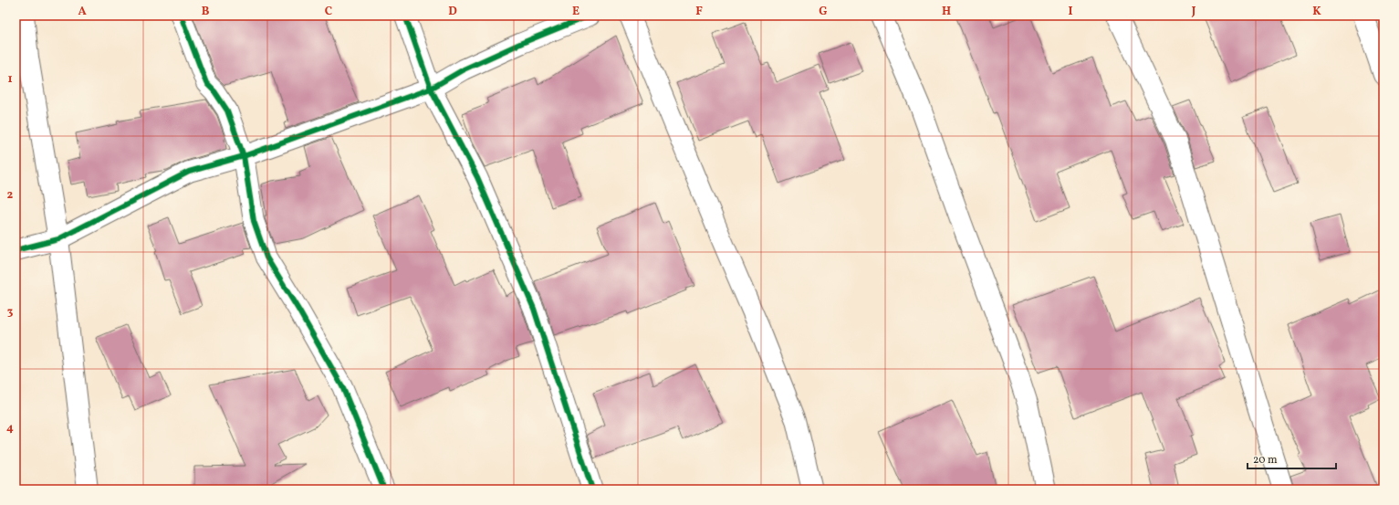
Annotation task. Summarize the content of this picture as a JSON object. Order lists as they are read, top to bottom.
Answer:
{
  "scale_bar": "20 m",
  "grid": {
    "columns": [
      "A",
      "B",
      "C",
      "D",
      "E",
      "F",
      "G",
      "H",
      "I",
      "J",
      "K"
    ],
    "rows": [
      "1",
      "2",
      "3",
      "4"
    ]
  }
}
